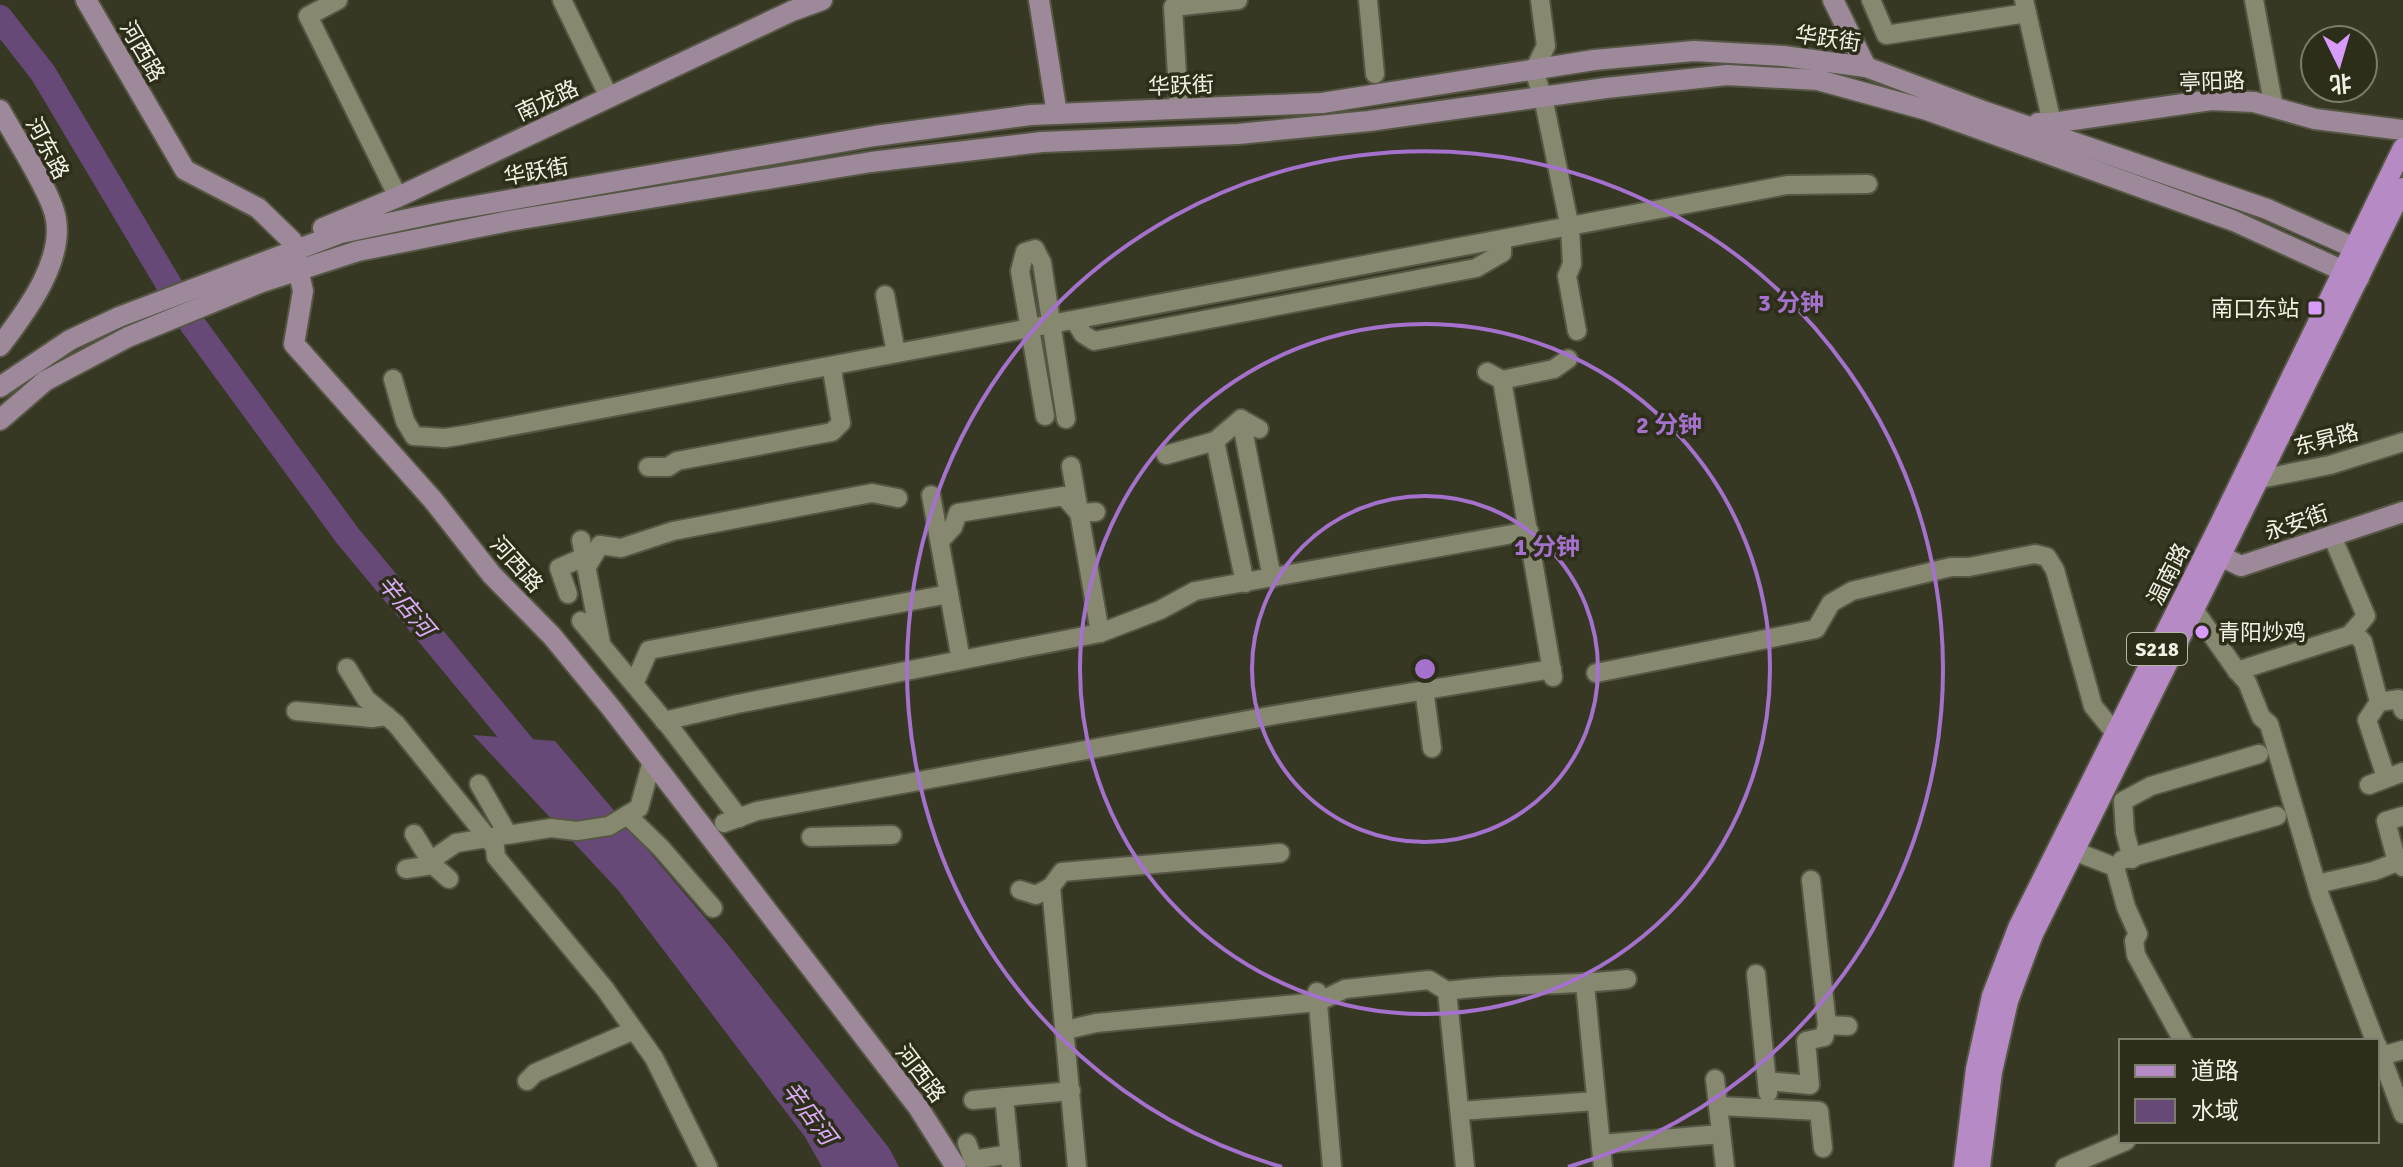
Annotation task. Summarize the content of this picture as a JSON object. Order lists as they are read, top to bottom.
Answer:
{
  "streets": {
    "main road": ["温南路", "S218"],
    "street": [
      "华跃街",
      "河西路",
      "亭阳路",
      "南龙路",
      "河东路",
      "东昇路",
      "永安街"
    ]
  },
  "crossings": [
    ["华跃街", "河西路"],
    ["华跃街", "亭阳路"],
    ["华跃街", "南龙路"],
    ["华跃街", "温南路"],
    ["河西路", "南龙路"],
    ["东昇路", "温南路"],
    ["永安街", "温南路"]
  ],
  "water": ["辛店河"],
  "places": {
    "transit": ["南口东站"],
    "other": ["青阳炒鸡"]
  },
  "legend": ["道路", "水域"],
  "north": "bottom",
  "rings": ["3 分钟", "2 分钟", "1 分钟"]
}
